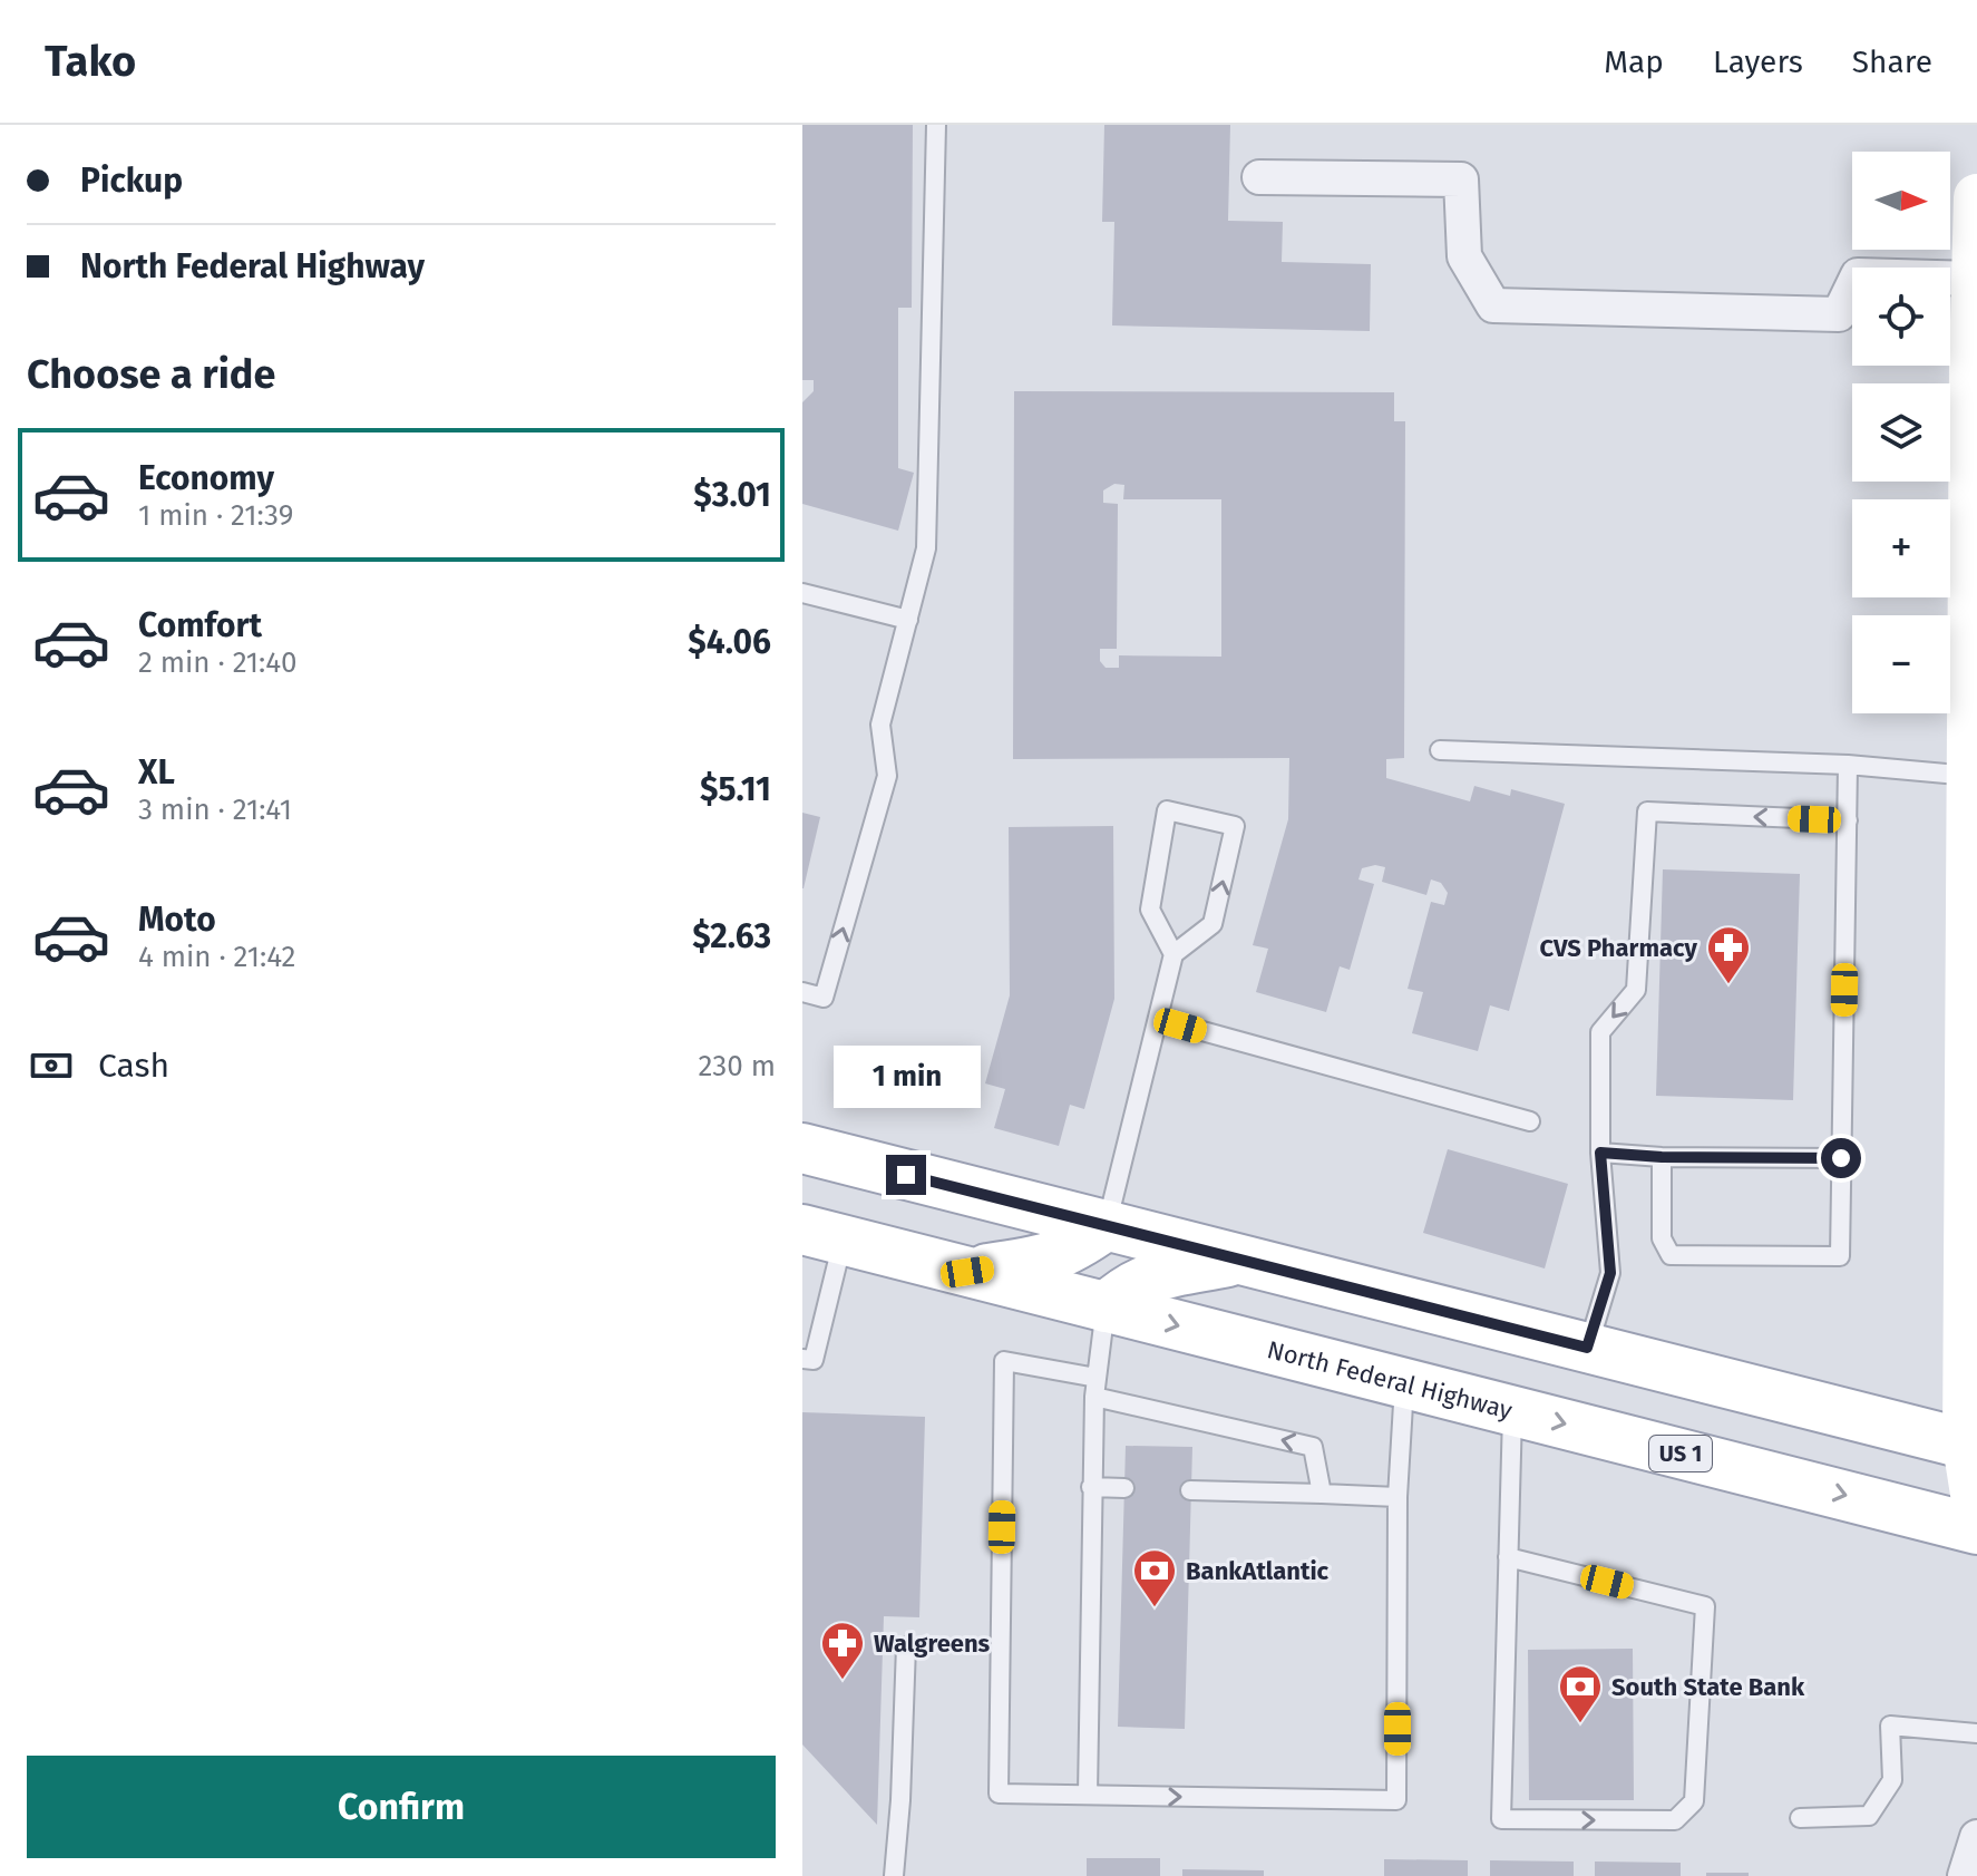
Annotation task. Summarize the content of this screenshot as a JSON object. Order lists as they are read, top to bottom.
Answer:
{
  "streets": {
    "main road": ["North Federal Highway", "US 1"]
  },
  "places": {
    "pharmacy": ["CVS Pharmacy", "Walgreens"],
    "bank": ["BankAtlantic", "South State Bank"]
  },
  "north": "right",
  "page": {
    "header": "Tako",
    "nav": ["Map", "Layers", "Share"],
    "banner": ["Pickup", "North Federal Highway"],
    "map_buttons": ["+", "−"],
    "heading": "Choose a ride",
    "list": [
      {
        "name": "Economy",
        "note": "1 min · 21:39",
        "value": "$3.01"
      },
      {
        "name": "Comfort",
        "note": "2 min · 21:40",
        "value": "$4.06"
      },
      {
        "name": "XL",
        "note": "3 min · 21:41",
        "value": "$5.11"
      },
      {
        "name": "Moto",
        "note": "4 min · 21:42",
        "value": "$2.63"
      }
    ],
    "pay": ["Cash", "230 m"],
    "bubble": "1 min",
    "buttons": "Confirm"
  }
}
